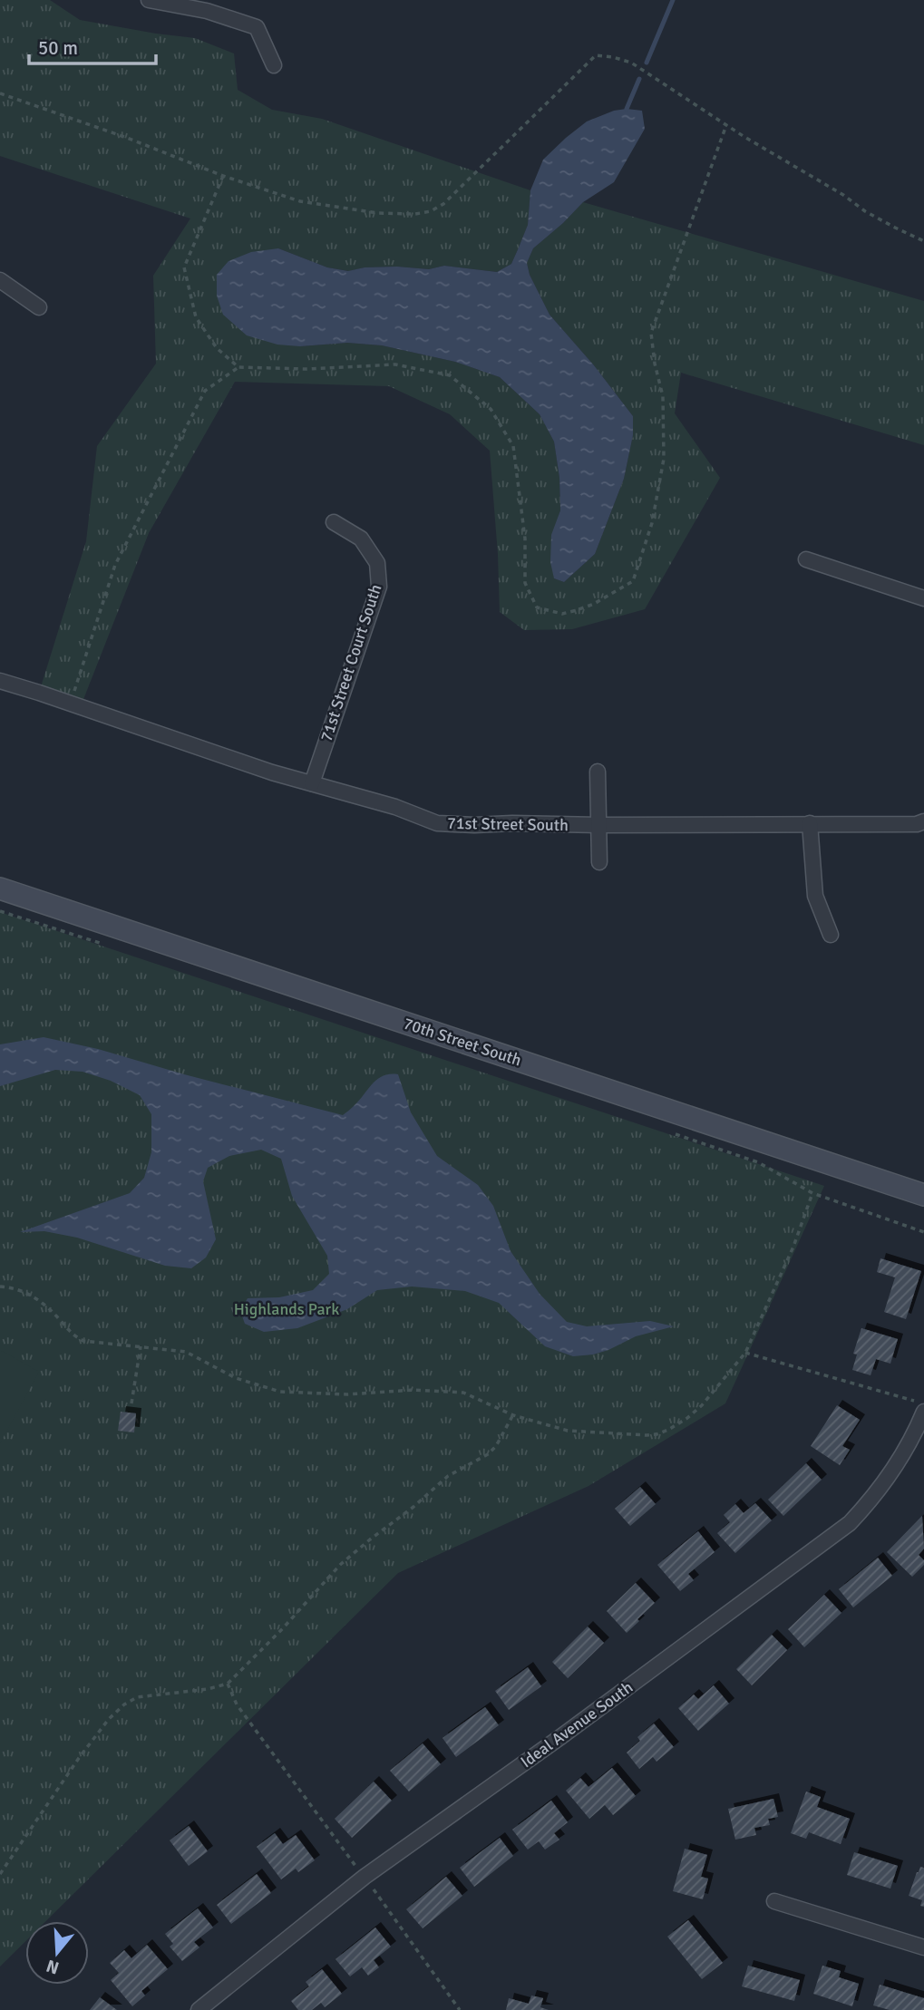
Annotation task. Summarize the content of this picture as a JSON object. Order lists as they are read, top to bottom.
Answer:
{
  "streets": {
    "main road": ["70th Street South"],
    "street": ["71st Street Court South", "71st Street South", "Ideal Avenue South"]
  },
  "crossings": [
    ["71st Street Court South", "71st Street South"]
  ],
  "parks": ["Highlands Park"],
  "scale_bar": "50 m",
  "north": "bottom"
}
